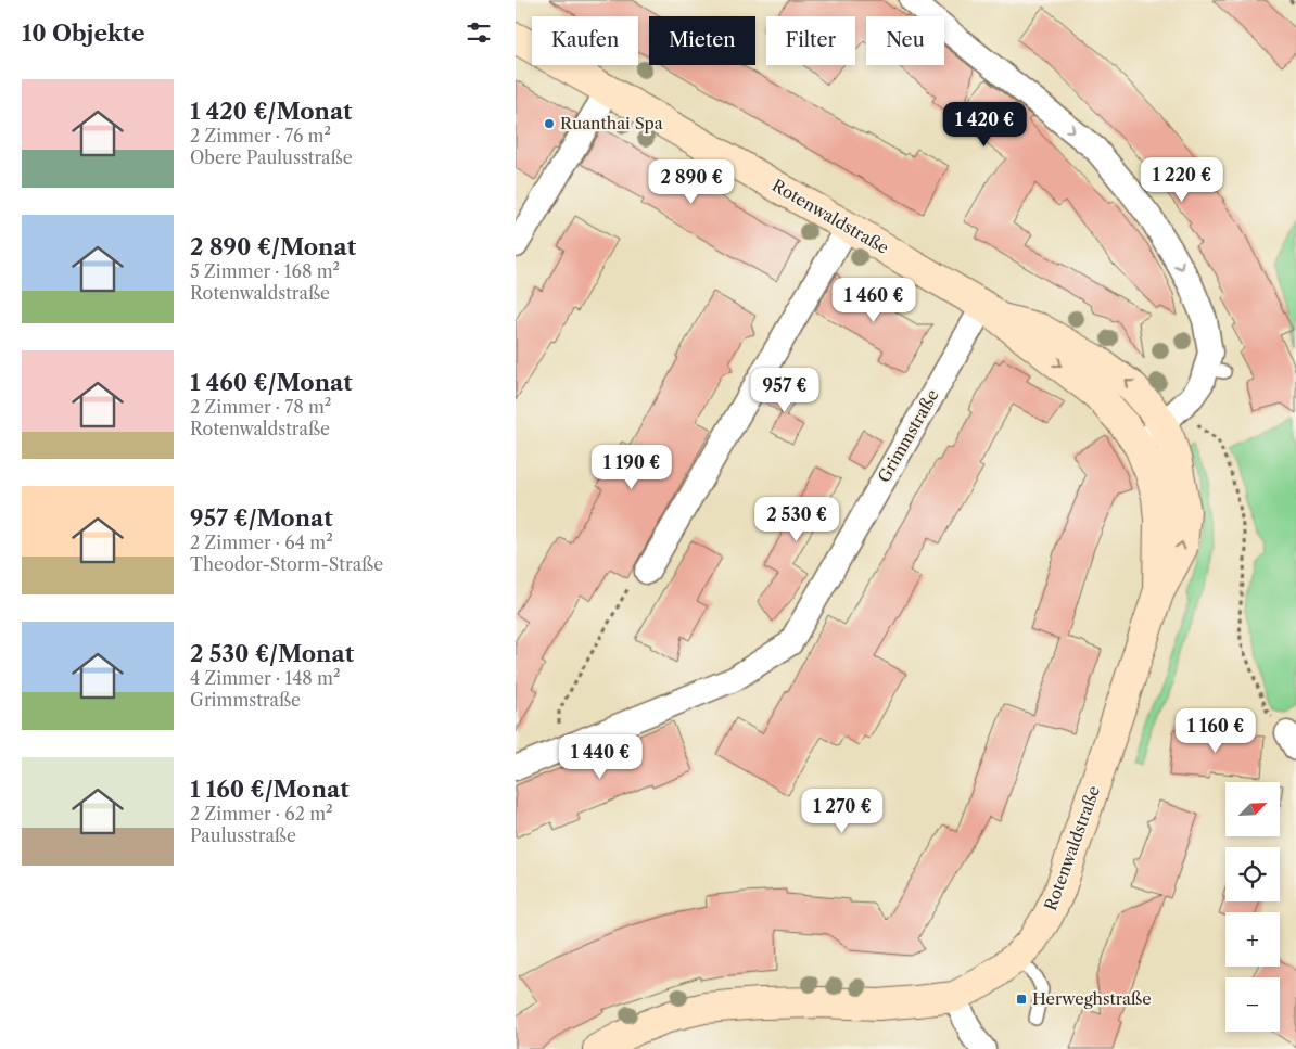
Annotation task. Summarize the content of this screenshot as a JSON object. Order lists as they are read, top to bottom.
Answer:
{
  "streets": {
    "main road": ["Rotenwaldstraße"],
    "street": ["Grimmstraße"]
  },
  "crossings": [
    ["Rotenwaldstraße", "Grimmstraße"]
  ],
  "places": {
    "other": ["Ruanthai Spa"],
    "transit": ["Herweghstraße"]
  },
  "north": "top right",
  "page": {
    "heading": "10 Objekte",
    "chip": [
      "Kaufen",
      "Mieten",
      "Filter",
      "Neu"
    ],
    "list": [
      {
        "name": "1 420 €/Monat",
        "note": "2 Zimmer · 76 m² · Obere Paulusstraße"
      },
      {
        "name": "2 890 €/Monat",
        "note": "5 Zimmer · 168 m² · Rotenwaldstraße"
      },
      {
        "name": "1 460 €/Monat",
        "note": "2 Zimmer · 78 m² · Rotenwaldstraße"
      },
      {
        "name": "957 €/Monat",
        "note": "2 Zimmer · 64 m² · Theodor-Storm-Straße"
      },
      {
        "name": "2 530 €/Monat",
        "note": "4 Zimmer · 148 m² · Grimmstraße"
      },
      {
        "name": "1 160 €/Monat",
        "note": "2 Zimmer · 62 m² · Paulusstraße"
      }
    ],
    "price": [
      "1 420 €",
      "1 220 €",
      "2 890 €",
      "1 460 €",
      "957 €",
      "1 190 €",
      "2 530 €",
      "1 160 €",
      "1 440 €",
      "1 270 €"
    ],
    "map_buttons": ["+", "−"]
  }
}
